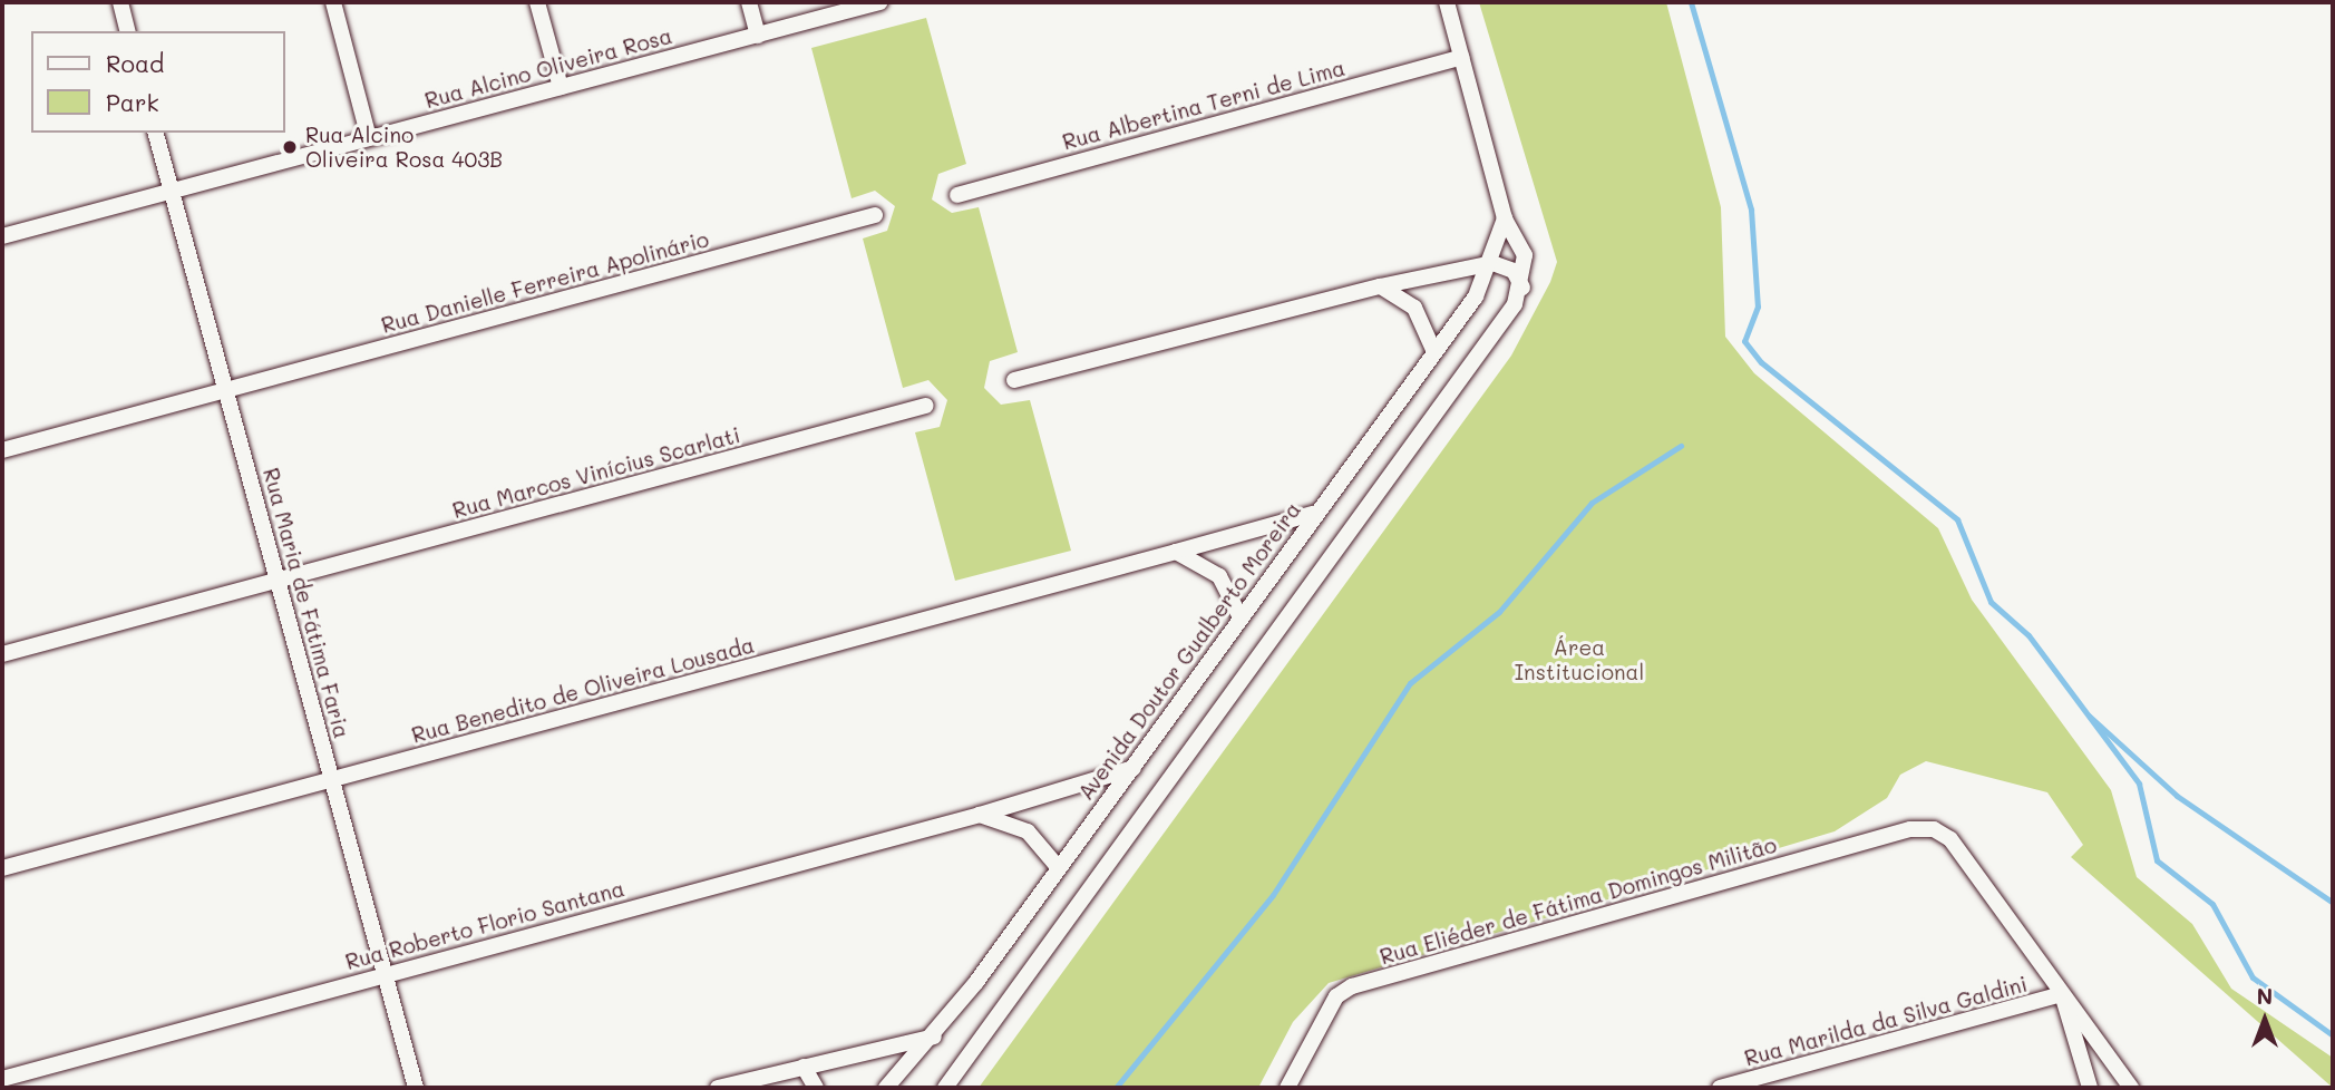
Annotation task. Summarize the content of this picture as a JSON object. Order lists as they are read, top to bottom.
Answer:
{
  "streets": {
    "street": [
      "Rua Alcino Oliveira Rosa",
      "Rua Albertina Terni de Lima",
      "Rua Danielle Ferreira Apolinário",
      "Rua Marcos Vinícius Scarlati",
      "Rua Maria de Fátima Faria",
      "Avenida Doutor Gualberto Moreira",
      "Rua Benedito de Oliveira Lousada",
      "Rua Eliéder de Fátima Domingos Militão",
      "Rua Roberto Florio Santana",
      "Rua Marilda da Silva Galdini"
    ]
  },
  "crossings": [
    ["Rua Alcino Oliveira Rosa", "Rua Maria de Fátima Faria"],
    ["Rua Danielle Ferreira Apolinário", "Rua Maria de Fátima Faria"],
    ["Rua Marcos Vinícius Scarlati", "Rua Maria de Fátima Faria"],
    ["Rua Maria de Fátima Faria", "Rua Benedito de Oliveira Lousada"],
    ["Rua Maria de Fátima Faria", "Rua Roberto Florio Santana"],
    ["Avenida Doutor Gualberto Moreira", "Rua Benedito de Oliveira Lousada"],
    ["Avenida Doutor Gualberto Moreira", "Rua Roberto Florio Santana"],
    ["Rua Eliéder de Fátima Domingos Militão", "Rua Marilda da Silva Galdini"]
  ],
  "parks": ["Área Institucional"],
  "places": ["Rua Alcino Oliveira Rosa 403B"],
  "legend": ["Road", "Park"],
  "north": "top"
}
